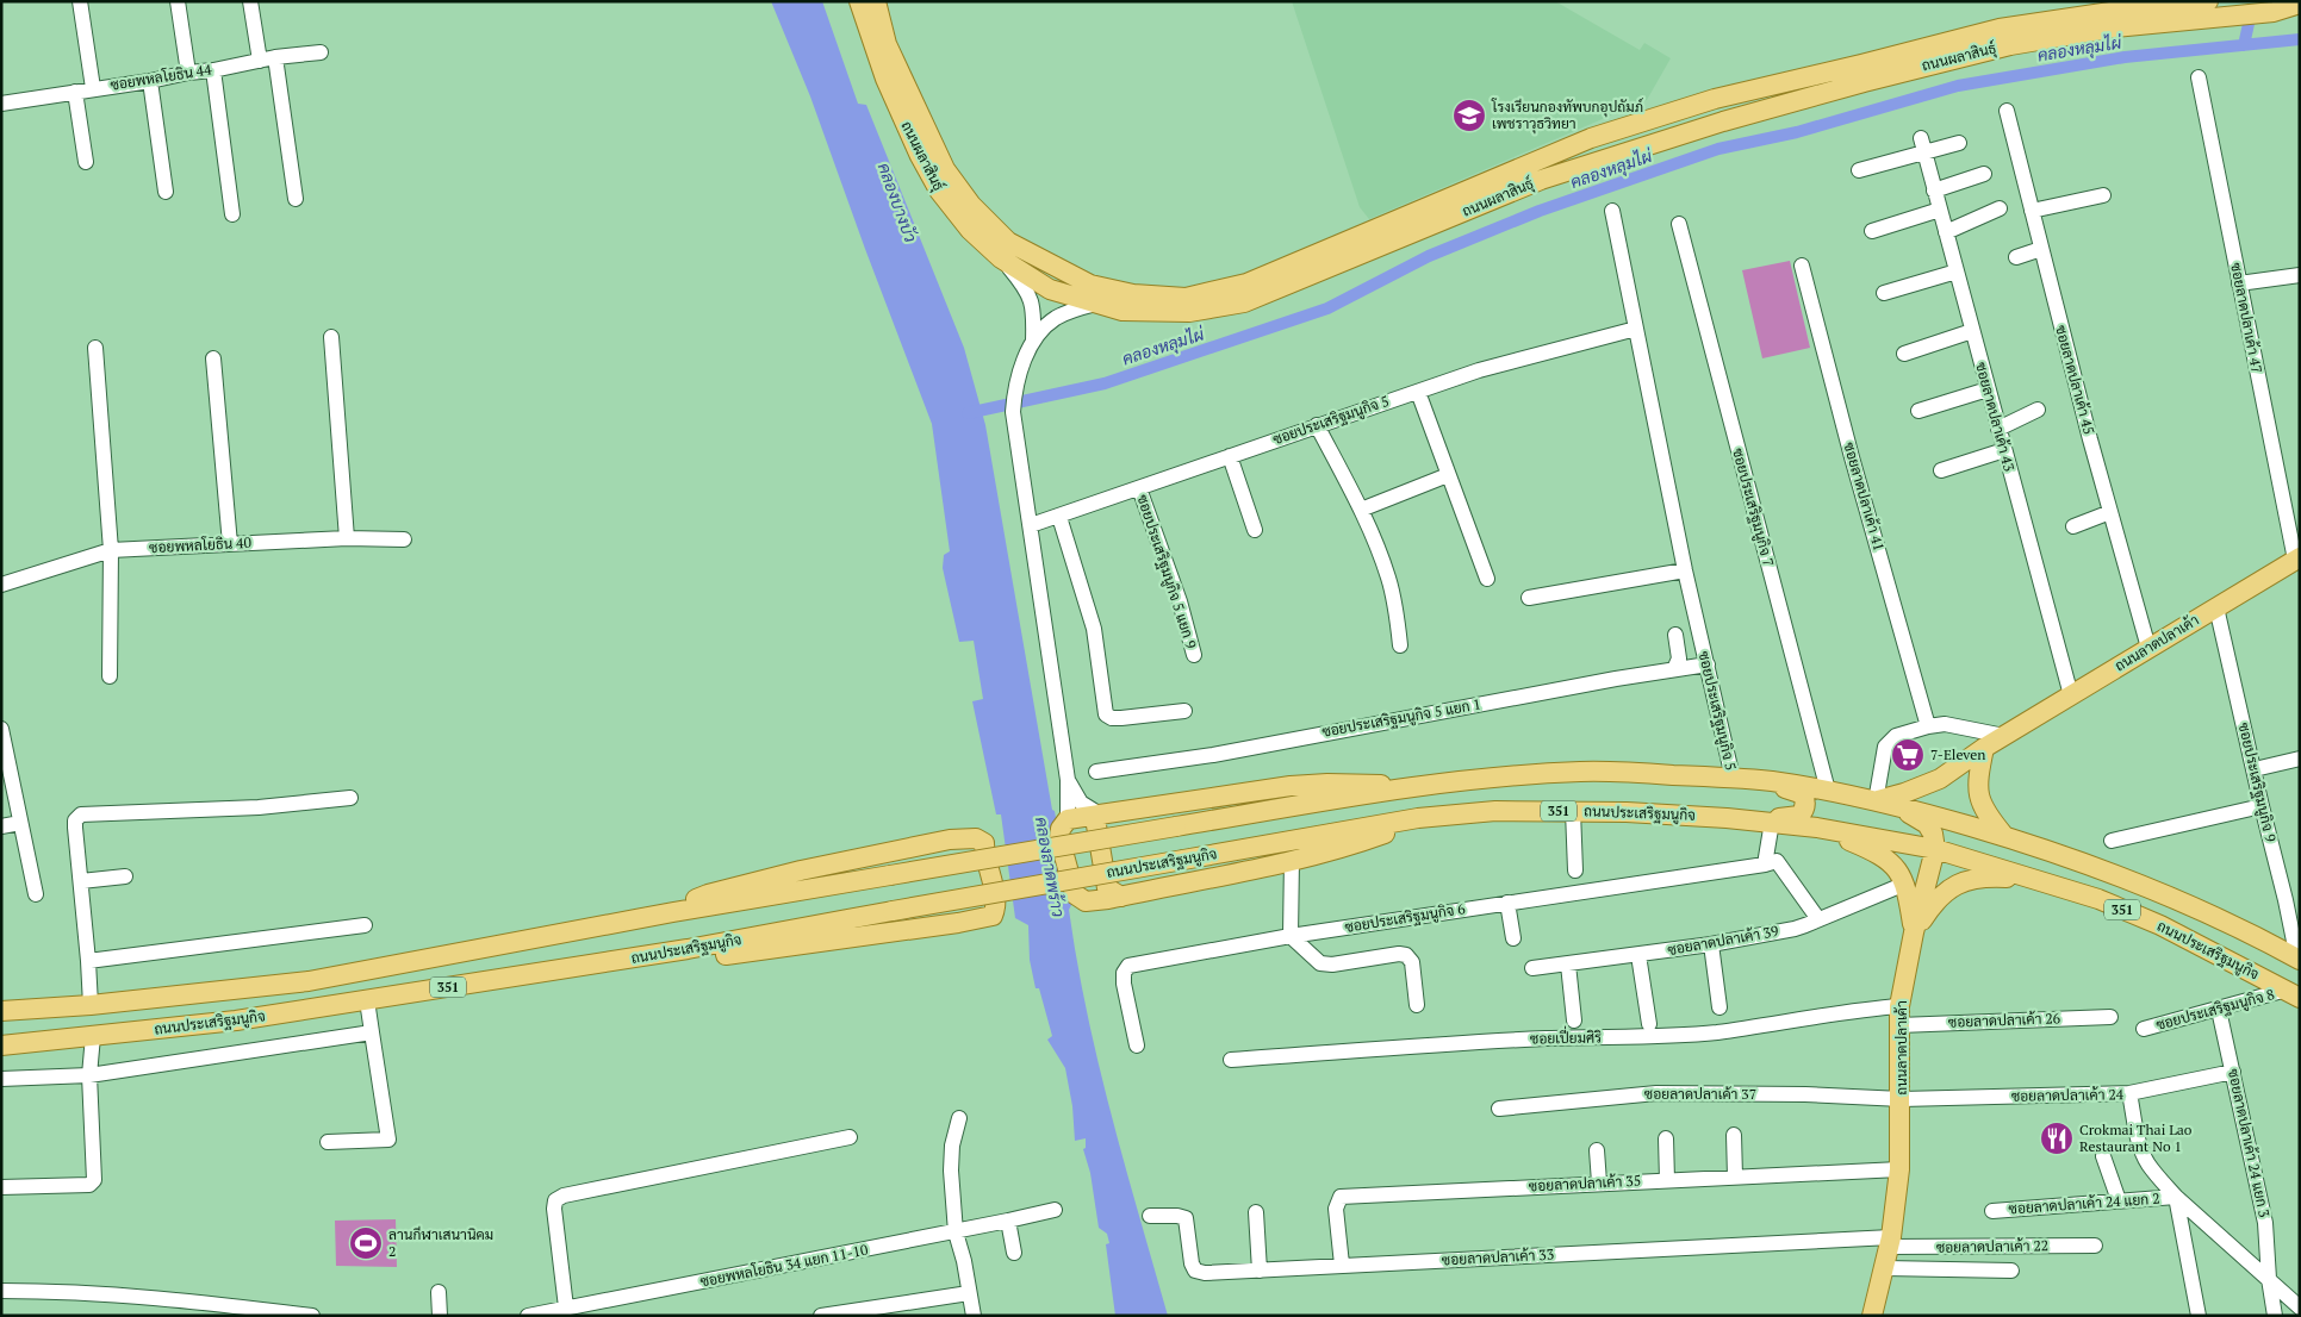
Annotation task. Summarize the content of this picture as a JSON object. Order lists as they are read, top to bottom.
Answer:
{
  "streets": {
    "main road": [
      "ถนนผลาสินธุ์",
      "ถนนลาดปลาเค้า",
      "351",
      "ถนนประเสริฐมนูกิจ"
    ],
    "street": [
      "ซอยพหลโยธิน 44",
      "ซอยลาดปลาเค้า 47",
      "ซอยลาดปลาเค้า 45",
      "ซอยลาดปลาเค้า 43",
      "ซอยประเสริฐมนูกิจ 5",
      "ซอยลาดปลาเค้า 41",
      "ซอยประเสริฐมนูกิจ 7",
      "ซอยพหลโยธิน 40",
      "ซอยประเสริฐมนูกิจ 5 แยก 9",
      "ซอยประเสริฐมนูกิจ 5 แยก 1",
      "ซอยประเสริฐมนูกิจ 9",
      "ซอยประเสริฐมนูกิจ 6",
      "ซอยลาดปลาเค้า 39",
      "ซอยประเสริฐมนูกิจ 8",
      "ซอยลาดปลาเค้า 26",
      "ซอยเปี่ยมศิริ",
      "ซอยลาดปลาเค้า 37",
      "ซอยลาดปลาเค้า 24",
      "ซอยลาดปลาเค้า 24 แยก 3",
      "ซอยลาดปลาเค้า 35",
      "ซอยลาดปลาเค้า 24 แยก 2",
      "ซอยลาดปลาเค้า 22",
      "ซอยลาดปลาเค้า 33",
      "ซอยพหลโยธิน 34 แยก 11-10"
    ]
  },
  "crossings": [
    ["ซอยลาดปลาเค้า 47", "ถนนลาดปลาเค้า"],
    ["ซอยลาดปลาเค้า 45", "ถนนลาดปลาเค้า"],
    ["ซอยลาดปลาเค้า 43", "ถนนลาดปลาเค้า"],
    ["ซอยประเสริฐมนูกิจ 5", "ซอยประเสริฐมนูกิจ 5 แยก 9"],
    ["ซอยประเสริฐมนูกิจ 5", "ซอยประเสริฐมนูกิจ 5 แยก 1"],
    ["ซอยประเสริฐมนูกิจ 5", "ถนนประเสริฐมนูกิจ"],
    ["ซอยประเสริฐมนูกิจ 7", "ถนนประเสริฐมนูกิจ"],
    ["ถนนลาดปลาเค้า", "ซอยประเสริฐมนูกิจ 9"],
    ["ถนนลาดปลาเค้า", "ถนนประเสริฐมนูกิจ"],
    ["ถนนลาดปลาเค้า", "ซอยลาดปลาเค้า 26"],
    ["ถนนลาดปลาเค้า", "ซอยเปี่ยมศิริ"],
    ["ถนนลาดปลาเค้า", "ซอยลาดปลาเค้า 37"],
    ["ถนนลาดปลาเค้า", "ซอยลาดปลาเค้า 24"],
    ["ถนนลาดปลาเค้า", "ซอยลาดปลาเค้า 35"],
    ["ถนนลาดปลาเค้า", "ซอยลาดปลาเค้า 22"],
    ["ถนนลาดปลาเค้า", "ซอยลาดปลาเค้า 33"],
    ["ซอยประเสริฐมนูกิจ 9", "ถนนประเสริฐมนูกิจ"],
    ["ถนนประเสริฐมนูกิจ", "ซอยประเสริฐมนูกิจ 8"],
    ["ซอยประเสริฐมนูกิจ 8", "ซอยลาดปลาเค้า 24 แยก 3"],
    ["ซอยลาดปลาเค้า 26", "ซอยเปี่ยมศิริ"],
    ["ซอยลาดปลาเค้า 37", "ซอยลาดปลาเค้า 24"],
    ["ซอยลาดปลาเค้า 24", "ซอยลาดปลาเค้า 24 แยก 3"],
    ["ซอยลาดปลาเค้า 24", "ซอยลาดปลาเค้า 24 แยก 2"],
    ["ซอยลาดปลาเค้า 35", "ซอยลาดปลาเค้า 33"],
    ["ซอยลาดปลาเค้า 22", "ซอยลาดปลาเค้า 33"]
  ],
  "water": ["คลองหลุมไผ่", "คลองบางบัว", "คลองลาดพร้าว"],
  "places": {
    "school or university": ["โรงเรียนกองทัพบกอุปถัมภ์ เพชราวุธวิทยา"],
    "supermarket": ["7-Eleven"],
    "restaurant": ["Crokmai Thai Lao Restaurant No 1"],
    "sports": ["ลานกีฬาเสนานิคม 2"]
  }
}
